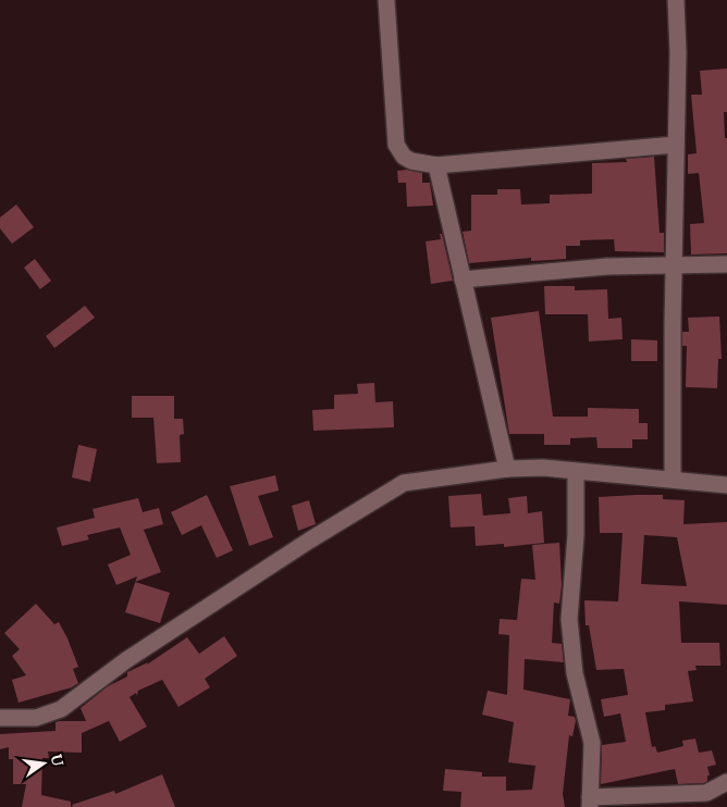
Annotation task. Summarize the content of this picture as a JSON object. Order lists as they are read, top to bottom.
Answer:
{
  "north": "right"
}
